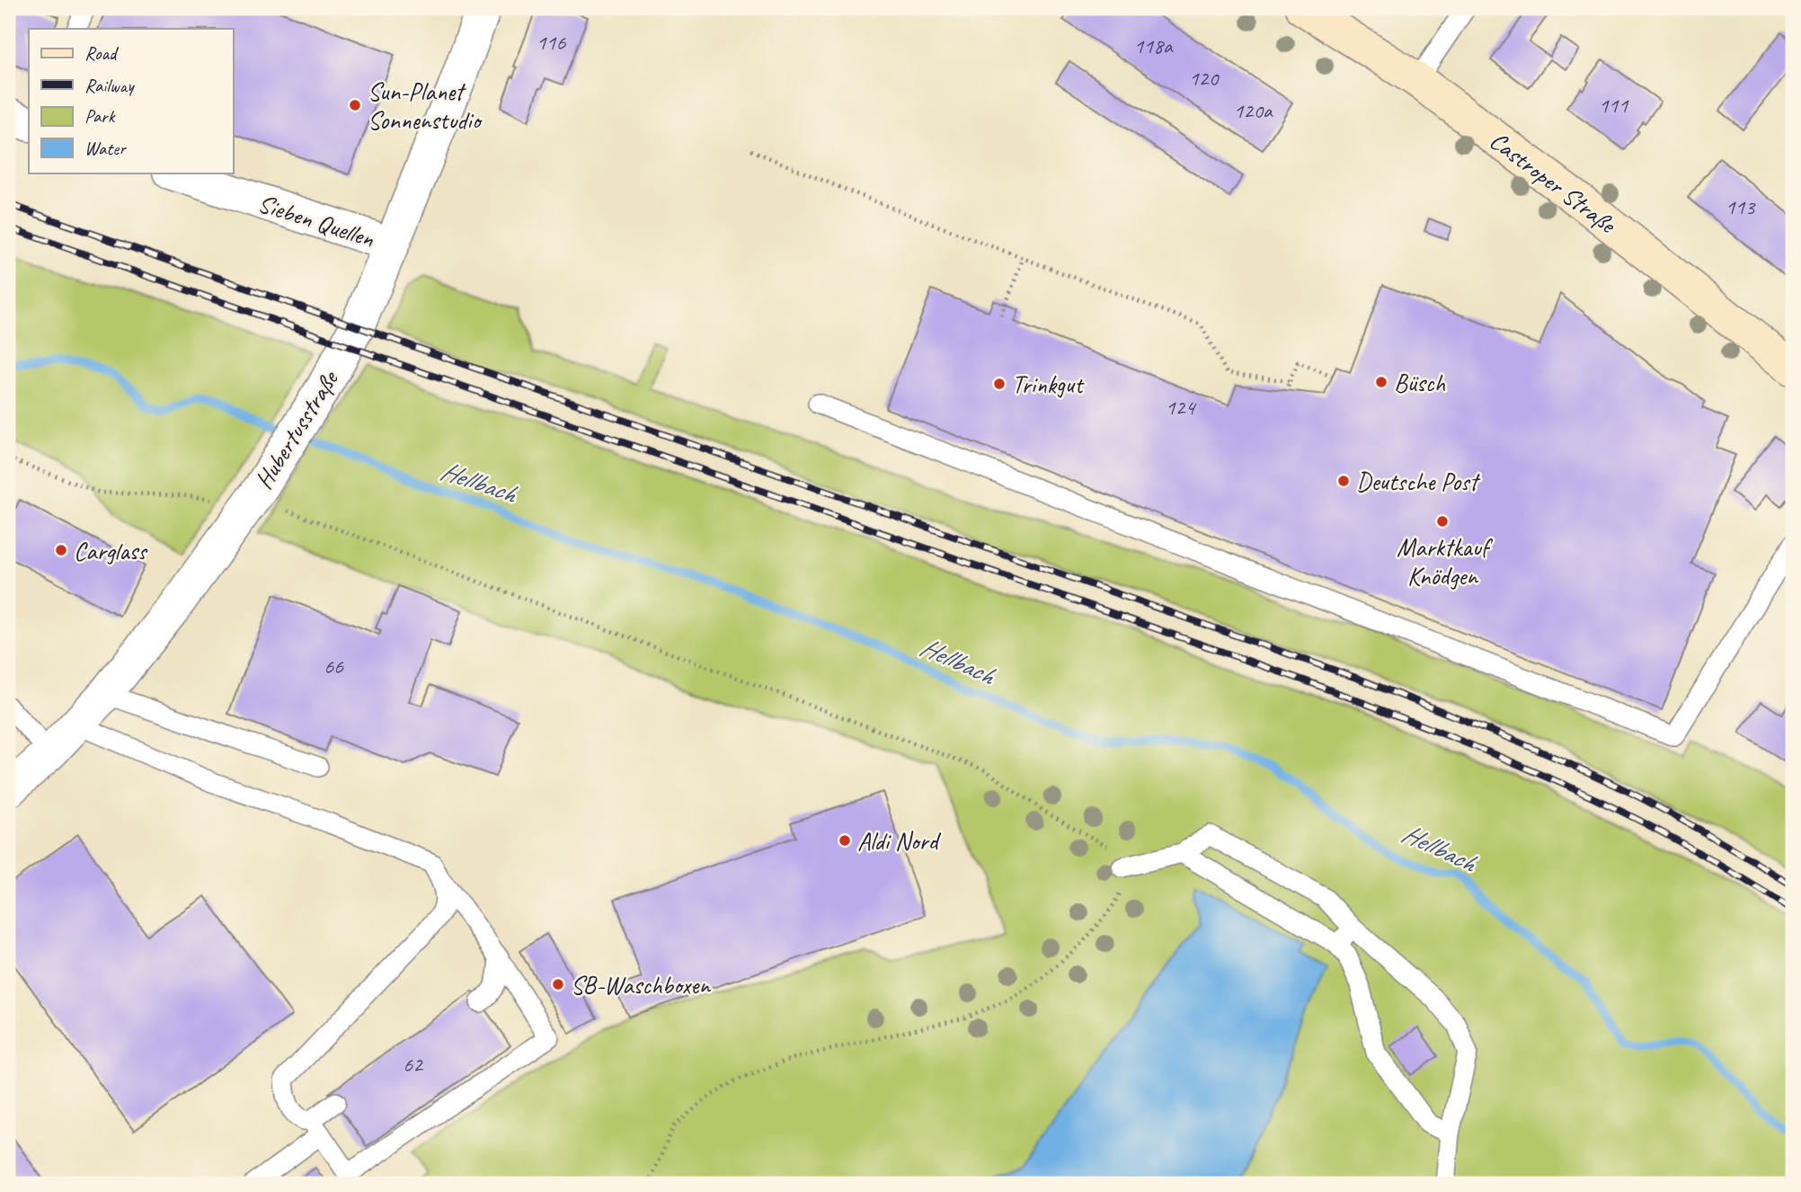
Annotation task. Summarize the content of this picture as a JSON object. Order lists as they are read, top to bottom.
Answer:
{
  "streets": {
    "main road": ["Castroper Straße"],
    "street": ["Sieben Quellen", "Hubertusstraße"]
  },
  "crossings": [
    ["Sieben Quellen", "Hubertusstraße"]
  ],
  "water": ["Hellbach"],
  "places": [
    "Sun-Planet Sonnenstudio",
    "Büsch",
    "Trinkgut",
    "Deutsche Post",
    "Marktkauf Knödgen",
    "Carglass",
    "Aldi Nord",
    "SB-Waschboxen"
  ],
  "house_numbers": [
    "116",
    "118a",
    "120",
    "111",
    "120a",
    "113",
    "124",
    "66",
    "62"
  ],
  "legend": [
    "Road",
    "Railway",
    "Park",
    "Water"
  ]
}
